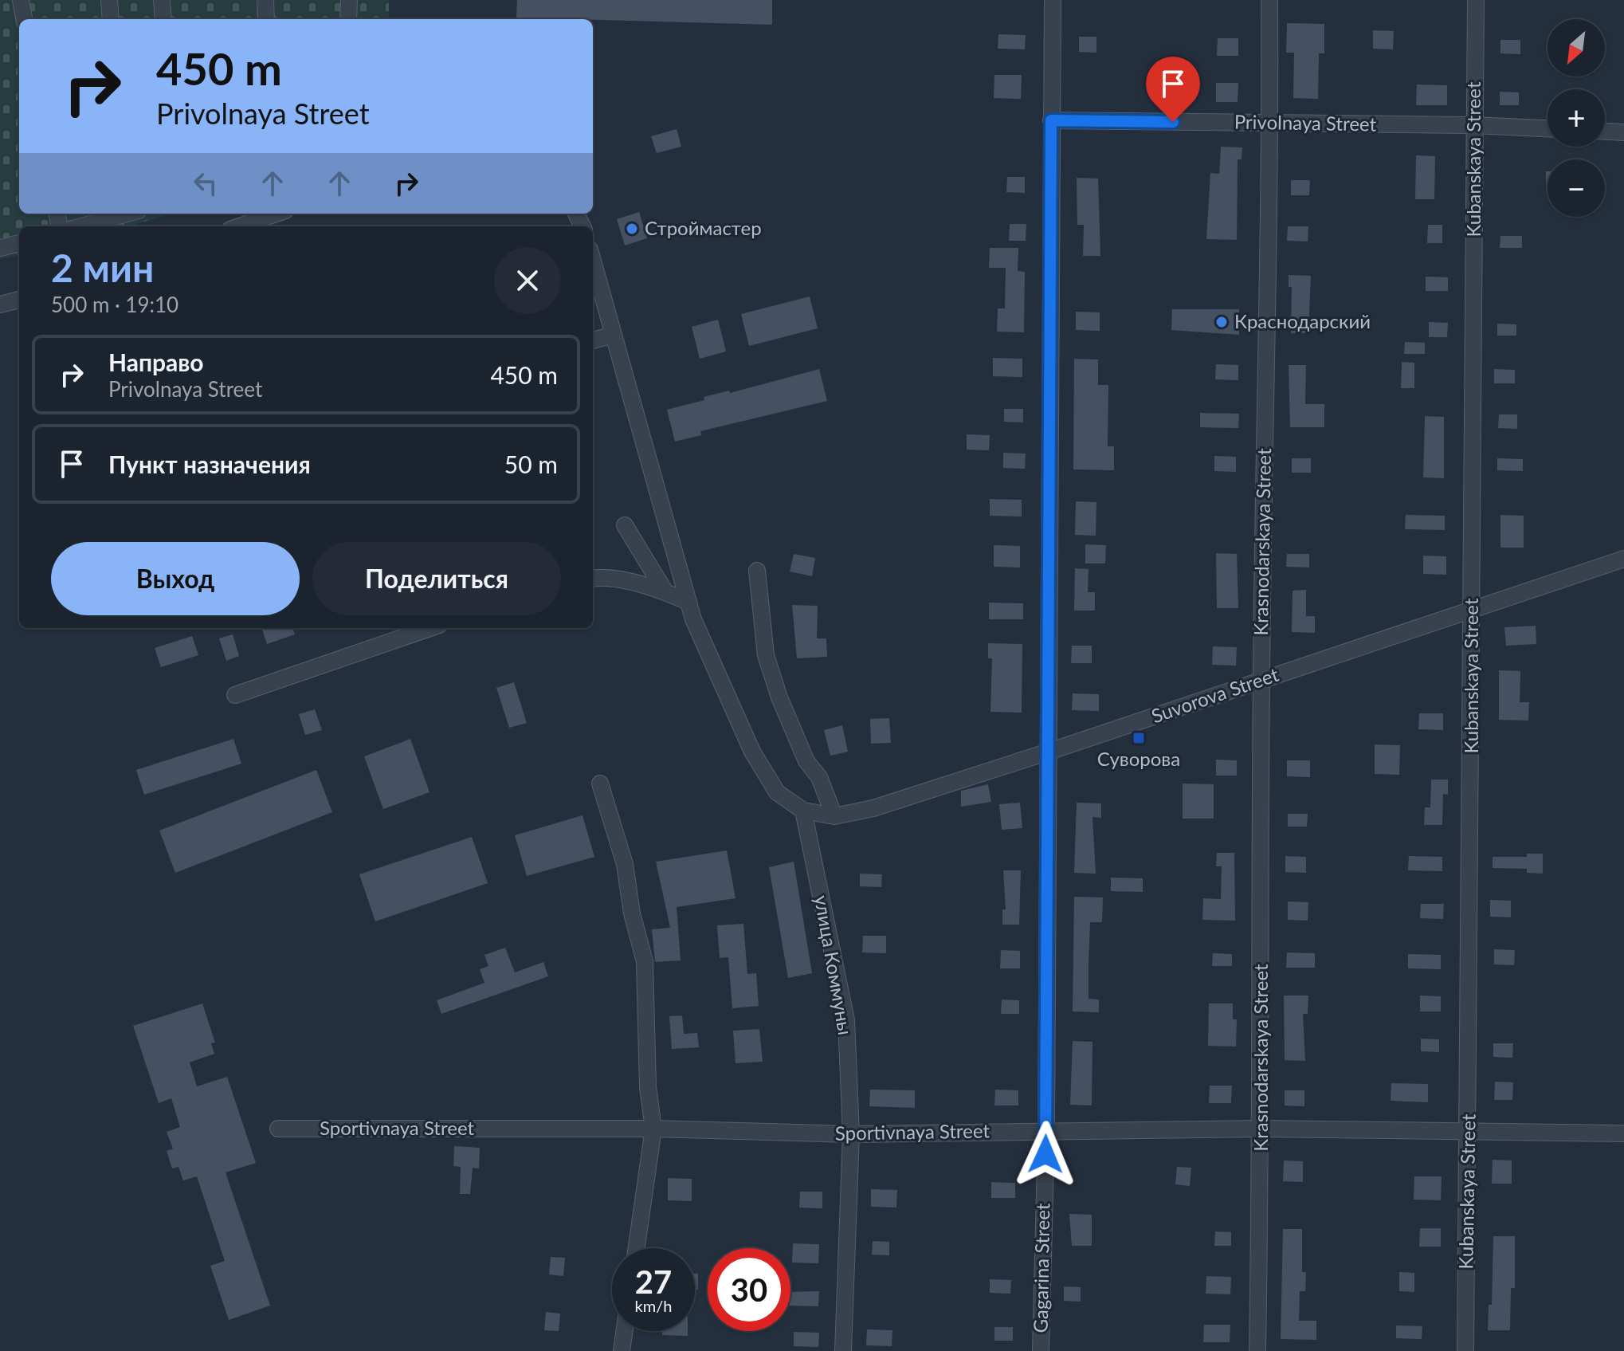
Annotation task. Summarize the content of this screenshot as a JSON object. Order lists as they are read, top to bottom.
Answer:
{
  "streets": {
    "street": [
      "Privolnaya Street",
      "Kubanskaya Street",
      "Krasnodarskaya Street",
      "Suvorova Street",
      "улица Коммуны",
      "Sportivnaya Street",
      "Gagarina Street"
    ]
  },
  "crossings": [
    ["Privolnaya Street", "Kubanskaya Street"],
    ["Privolnaya Street", "Krasnodarskaya Street"],
    ["Privolnaya Street", "Gagarina Street"],
    ["Kubanskaya Street", "Suvorova Street"],
    ["Kubanskaya Street", "Sportivnaya Street"],
    ["Krasnodarskaya Street", "Suvorova Street"],
    ["Krasnodarskaya Street", "Sportivnaya Street"],
    ["Suvorova Street", "улица Коммуны"],
    ["Suvorova Street", "Gagarina Street"],
    ["улица Коммуны", "Sportivnaya Street"],
    ["Sportivnaya Street", "Gagarina Street"]
  ],
  "places": {
    "other": ["Строймастер", "Краснодарский"],
    "transit": ["Суворова"]
  },
  "north": "bottom left",
  "page": {
    "map_buttons": ["+", "−"],
    "turn": ["450 m", "Privolnaya Street"],
    "heading": ["2 мин", "500 m · 19:10"],
    "list": [
      {
        "name": "Направо",
        "note": "Privolnaya Street",
        "value": "450 m"
      },
      {
        "name": "Пункт назначения",
        "value": "50 m"
      }
    ],
    "buttons": ["Выход", "Поделиться"],
    "speed": "27 km/h",
    "limit": "30"
  }
}
